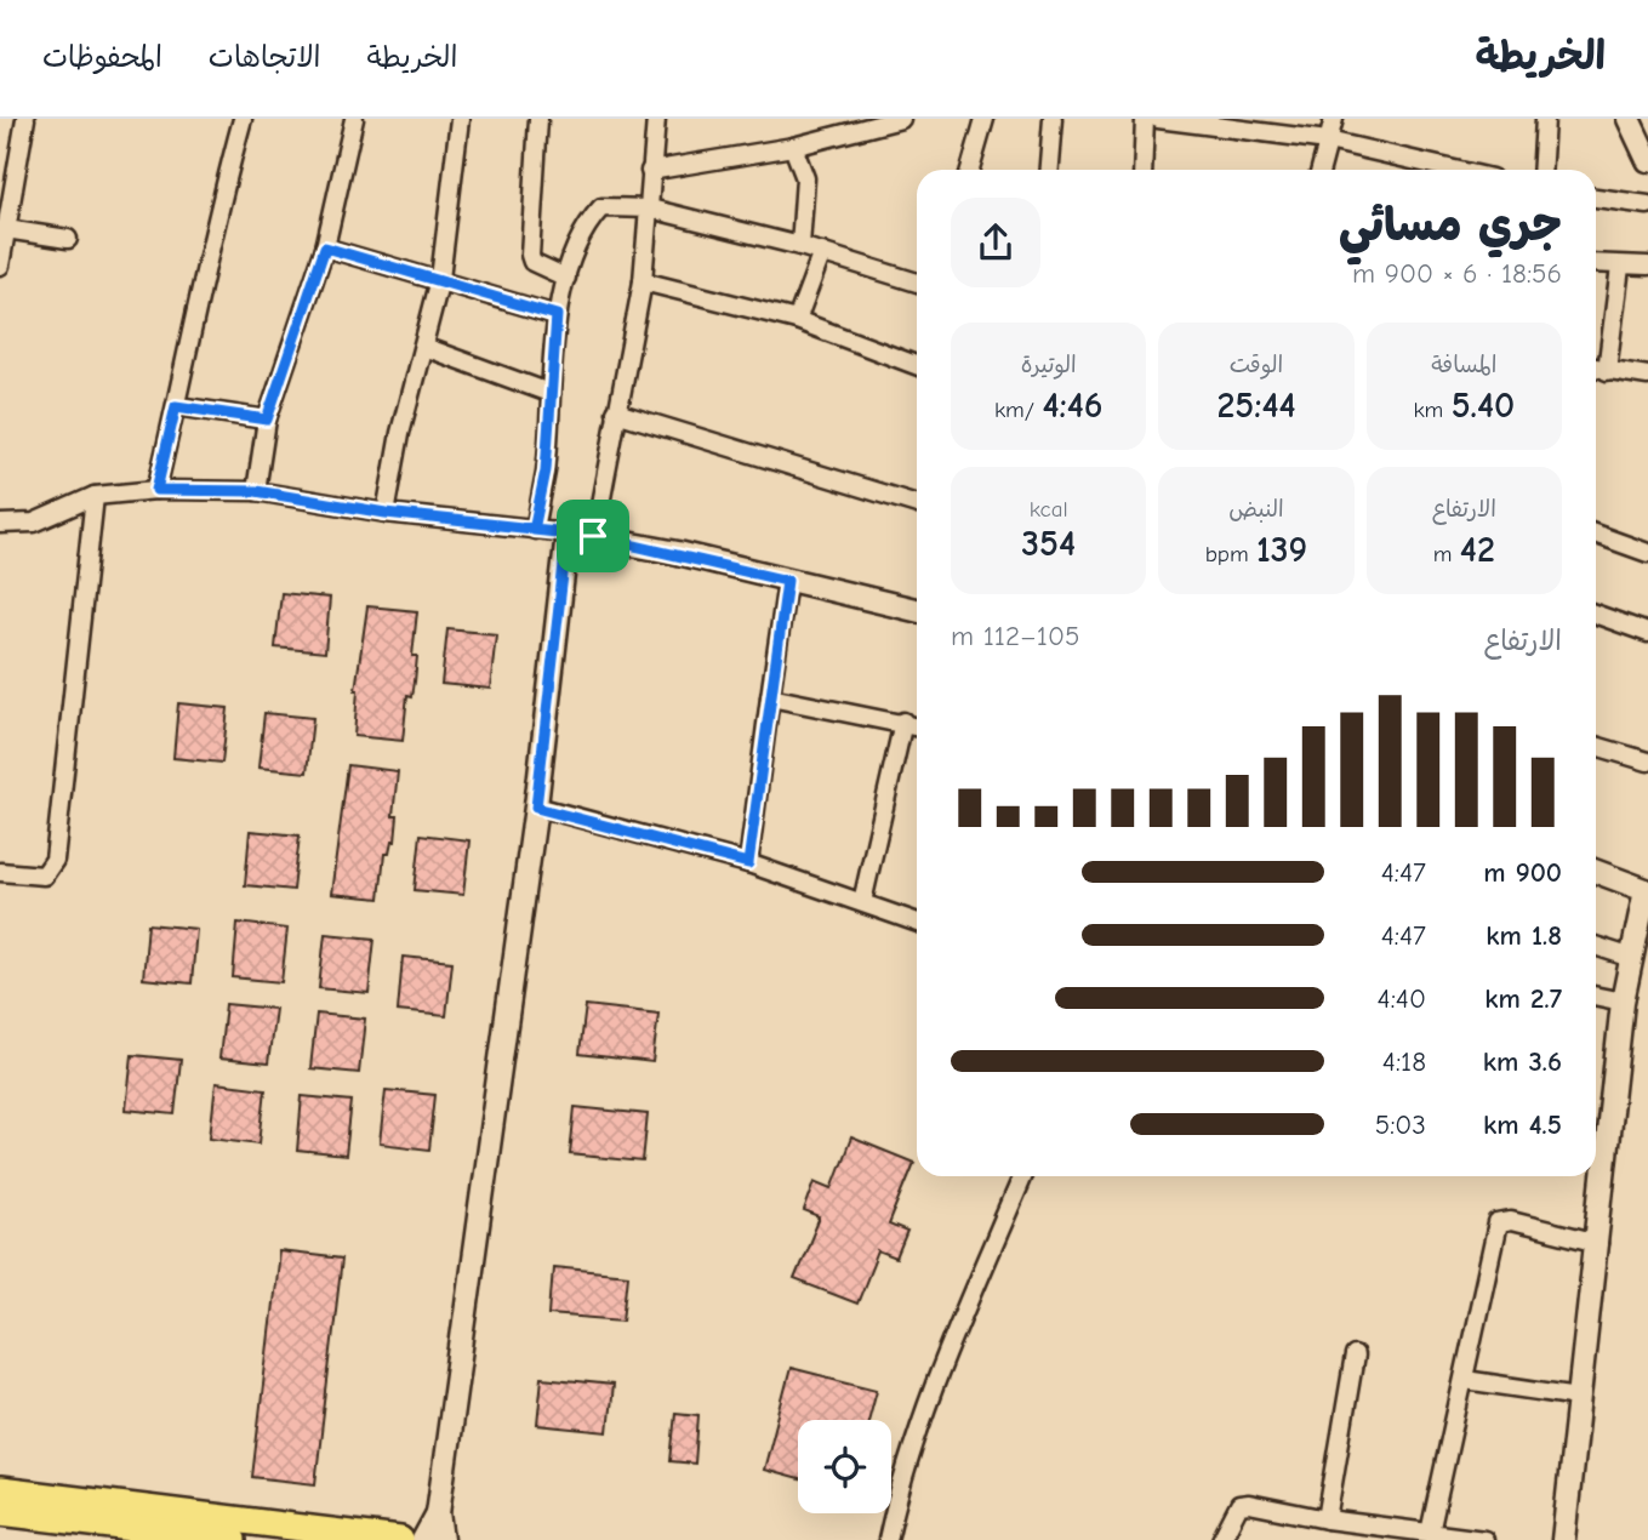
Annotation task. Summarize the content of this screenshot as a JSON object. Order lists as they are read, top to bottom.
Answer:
{
  "page": {
    "header": "الخريطة",
    "nav": ["الخريطة", "الاتجاهات", "المحفوظات"],
    "heading": ["جري مسائي", "18:56 · 6 × 900 m"],
    "stats": [
      ["المسافة", "5.40 km"],
      ["الوقت", "25:44"],
      ["الوتيرة", "4:46 /km"],
      ["الارتفاع", "42 m"],
      ["النبض", "139 bpm"],
      ["kcal", "354"]
    ],
    "chart": ["الارتفاع", "105–112 m"],
    "list": [
      {
        "name": "900 m",
        "note": "4:47"
      },
      {
        "name": "1.8 km",
        "note": "4:47"
      },
      {
        "name": "2.7 km",
        "note": "4:40"
      },
      {
        "name": "3.6 km",
        "note": "4:18"
      },
      {
        "name": "4.5 km",
        "note": "5:03"
      }
    ]
  }
}
